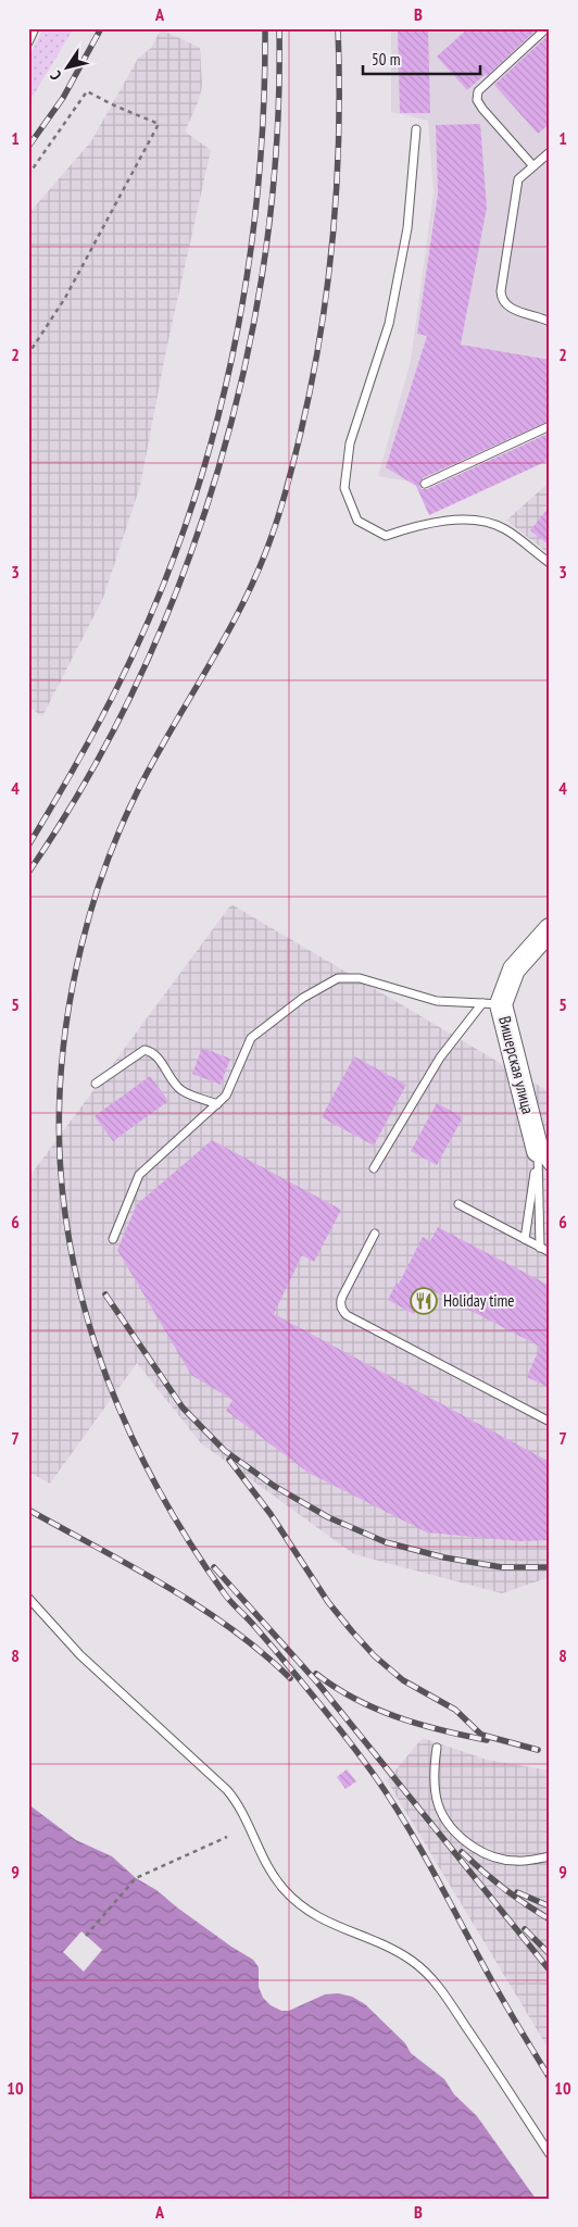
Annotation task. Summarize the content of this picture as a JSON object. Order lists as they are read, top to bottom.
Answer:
{
  "streets": {
    "street": ["Вишерская улица"]
  },
  "places": {
    "restaurant": ["Holiday time"]
  },
  "scale_bar": "50 m",
  "north": "bottom left",
  "grid": {
    "columns": ["A", "B"],
    "rows": [
      "1",
      "2",
      "3",
      "4",
      "5",
      "6",
      "7",
      "8",
      "9",
      "10"
    ]
  }
}
